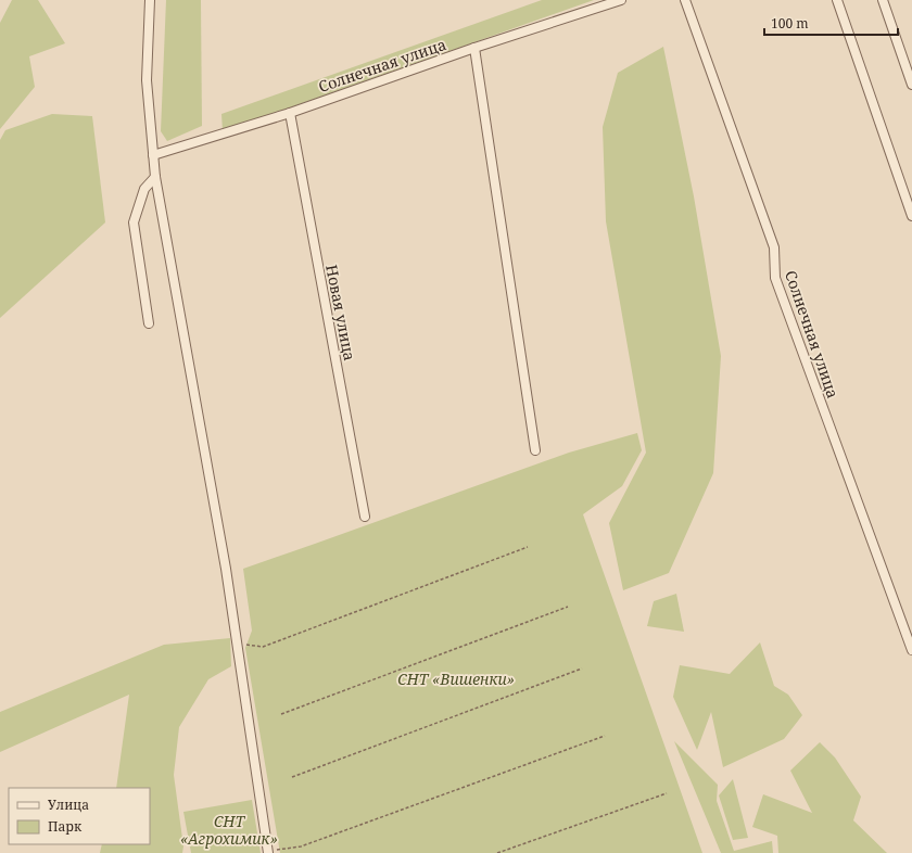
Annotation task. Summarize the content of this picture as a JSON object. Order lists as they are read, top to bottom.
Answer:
{
  "streets": {
    "street": ["Солнечная улица", "Новая улица"]
  },
  "crossings": [
    ["Солнечная улица", "Новая улица"]
  ],
  "parks": ["СНТ «Вишенки»", "СНТ «Агрохимик»"],
  "legend": ["Улица", "Парк"],
  "scale_bar": "100 m"
}
